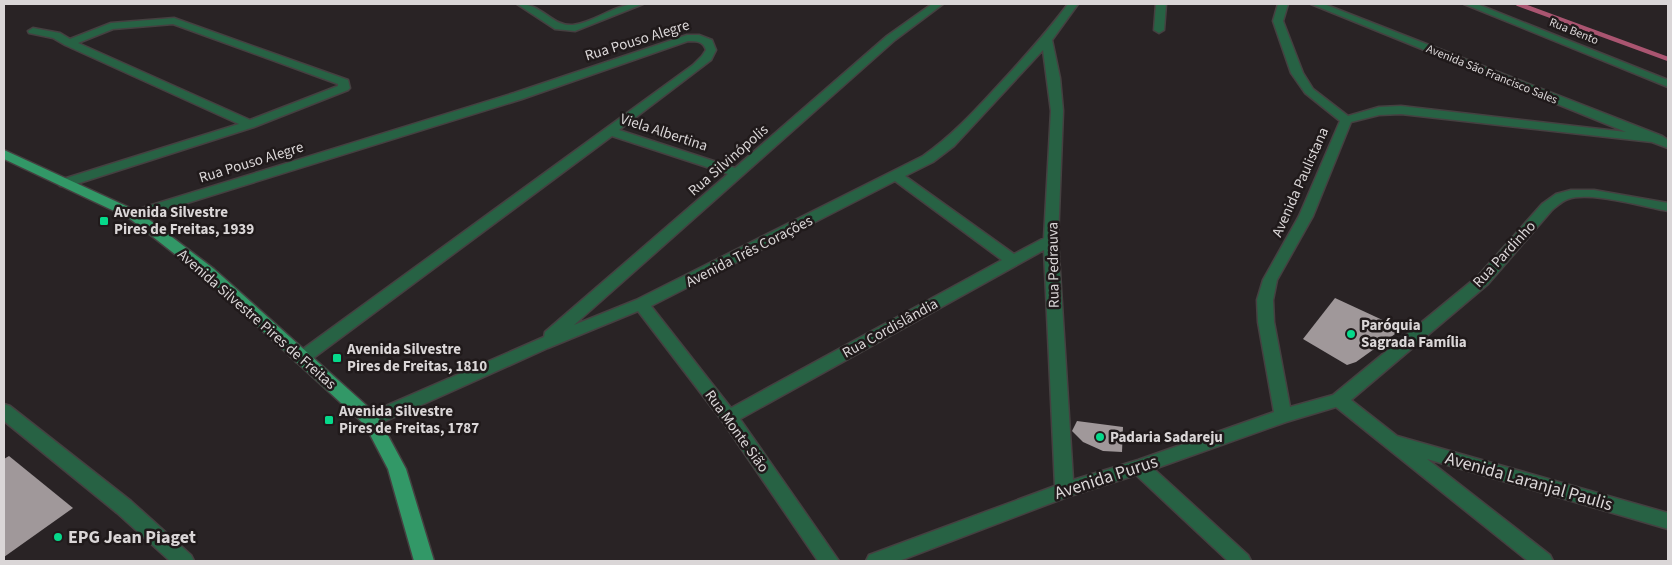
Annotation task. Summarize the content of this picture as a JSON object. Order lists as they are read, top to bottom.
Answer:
{
  "streets": {
    "main road": ["Avenida Silvestre Pires de Freitas"],
    "street": [
      "Rua Bento",
      "Rua Pouso Alegre",
      "Avenida São Francisco Sales",
      "Viela Albertina",
      "Rua Silvinópolis",
      "Avenida Paulistana",
      "Avenida Três Corações",
      "Rua Pardinho",
      "Rua Pedrauva",
      "Rua Cordislândia",
      "Rua Monte Sião",
      "Avenida Purus",
      "Avenida Laranjal Paulis"
    ]
  },
  "crossings": [
    ["Rua Pouso Alegre", "Viela Albertina"],
    ["Rua Pouso Alegre", "Avenida Silvestre Pires de Freitas"],
    ["Avenida São Francisco Sales", "Avenida Paulistana"],
    ["Viela Albertina", "Rua Silvinópolis"],
    ["Rua Silvinópolis", "Avenida Três Corações"],
    ["Avenida Paulistana", "Avenida Purus"],
    ["Avenida Três Corações", "Rua Pedrauva"],
    ["Avenida Três Corações", "Avenida Silvestre Pires de Freitas"],
    ["Avenida Três Corações", "Rua Monte Sião"],
    ["Rua Pardinho", "Avenida Purus"],
    ["Rua Pedrauva", "Rua Cordislândia"],
    ["Rua Pedrauva", "Avenida Purus"],
    ["Rua Cordislândia", "Rua Monte Sião"]
  ],
  "places": {
    "transit": ["Avenida Silvestre Pires de Freitas, 1939", "Avenida Silvestre Pires de Freitas, 1810", "Avenida Silvestre Pires de Freitas, 1787"],
    "other": ["Paróquia Sagrada Família", "Padaria Sadareju", "EPG Jean Piaget"]
  }
}
